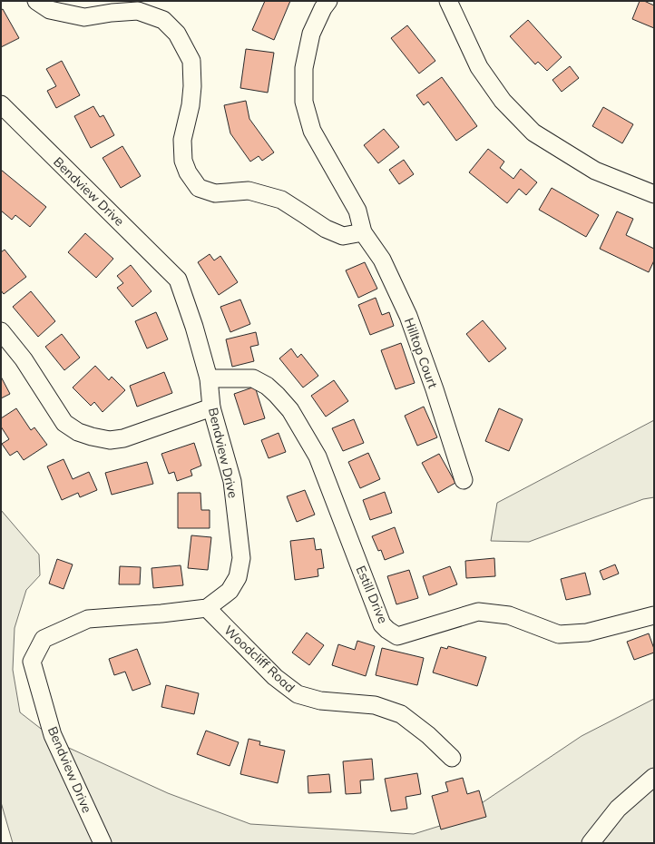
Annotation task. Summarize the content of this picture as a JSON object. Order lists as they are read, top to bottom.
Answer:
{
  "streets": {
    "street": [
      "Bendview Drive",
      "Hilltop Court",
      "Estill Drive",
      "Woodcliff Road"
    ]
  },
  "crossings": [
    ["Bendview Drive", "Estill Drive"],
    ["Bendview Drive", "Woodcliff Road"]
  ]
}
